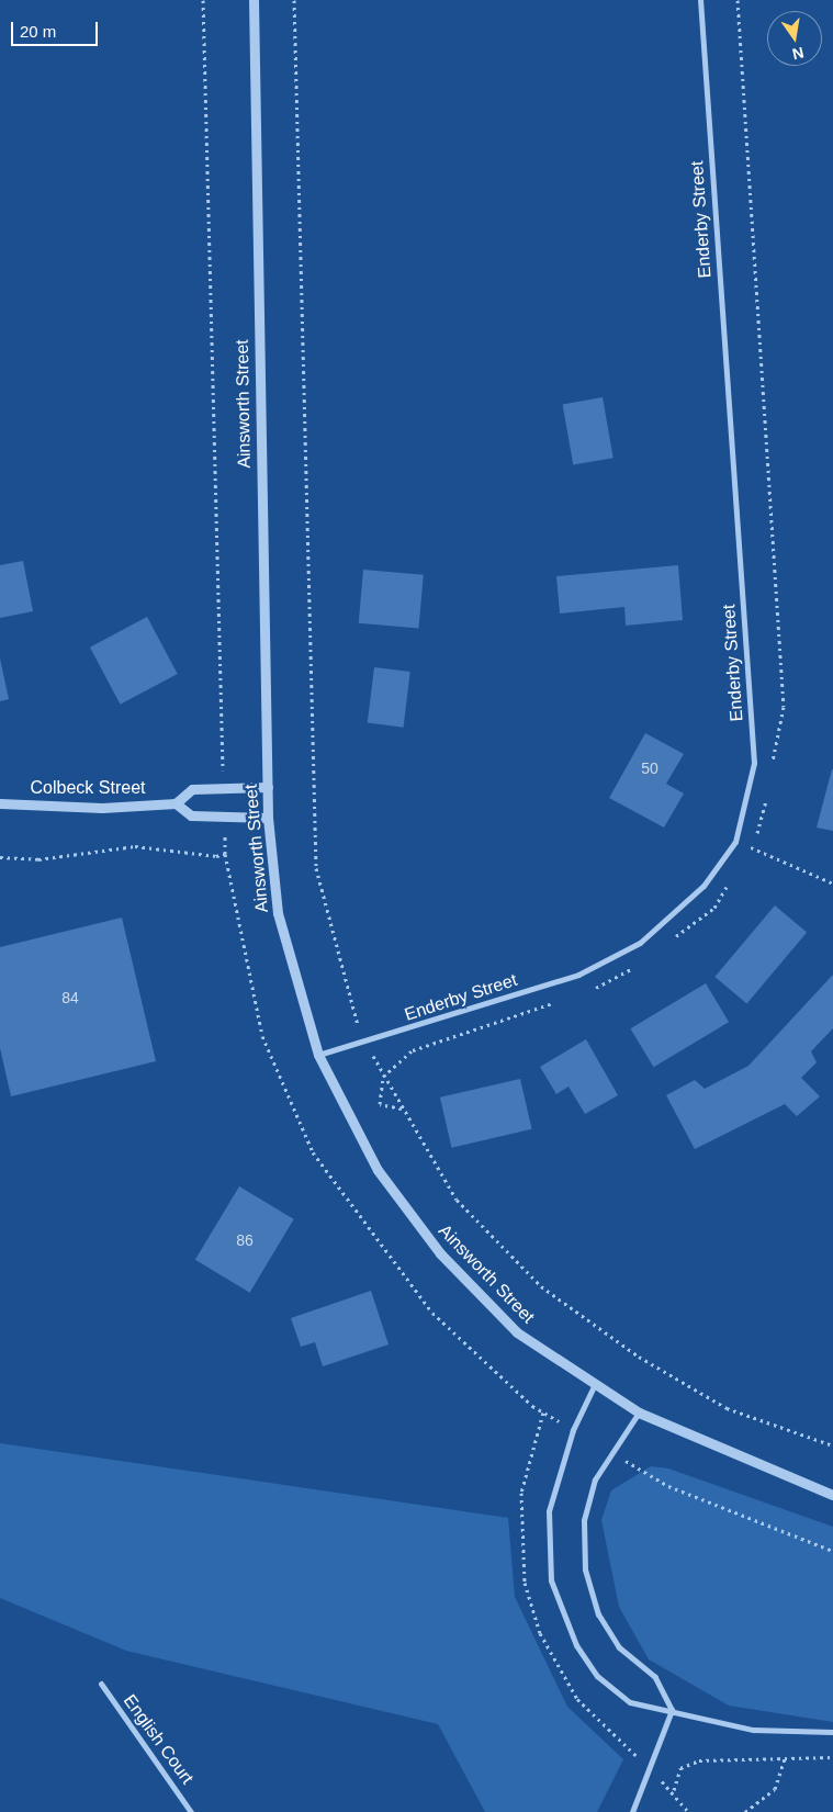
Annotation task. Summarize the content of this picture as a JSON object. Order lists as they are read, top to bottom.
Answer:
{
  "streets": {
    "street": [
      "Enderby Street",
      "Ainsworth Street",
      "Colbeck Street",
      "English Court"
    ]
  },
  "crossings": [
    ["Enderby Street", "Ainsworth Street"],
    ["Ainsworth Street", "Colbeck Street"]
  ],
  "house_numbers": ["50", "84", "86"],
  "scale_bar": "20 m",
  "north": "bottom"
}
